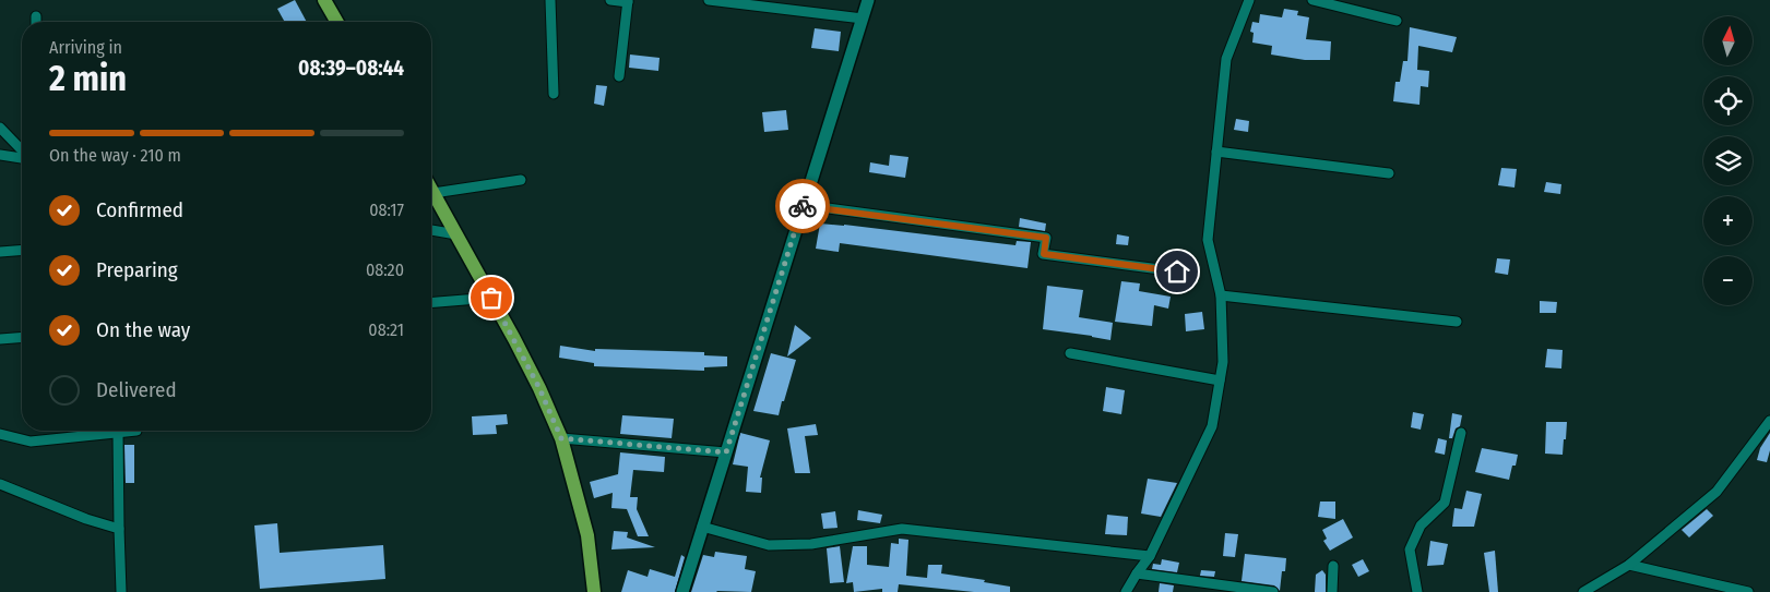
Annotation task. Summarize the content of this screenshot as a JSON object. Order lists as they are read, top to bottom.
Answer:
{
  "north": "top",
  "page": {
    "map_buttons": ["+", "−"],
    "heading": ["2 min", "Arriving in", "08:39–08:44"],
    "bar": "On the way · 210 m",
    "list": [
      ["Confirmed", "08:17"],
      ["Preparing", "08:20"],
      ["On the way", "08:21"],
      "Delivered"
    ]
  }
}
